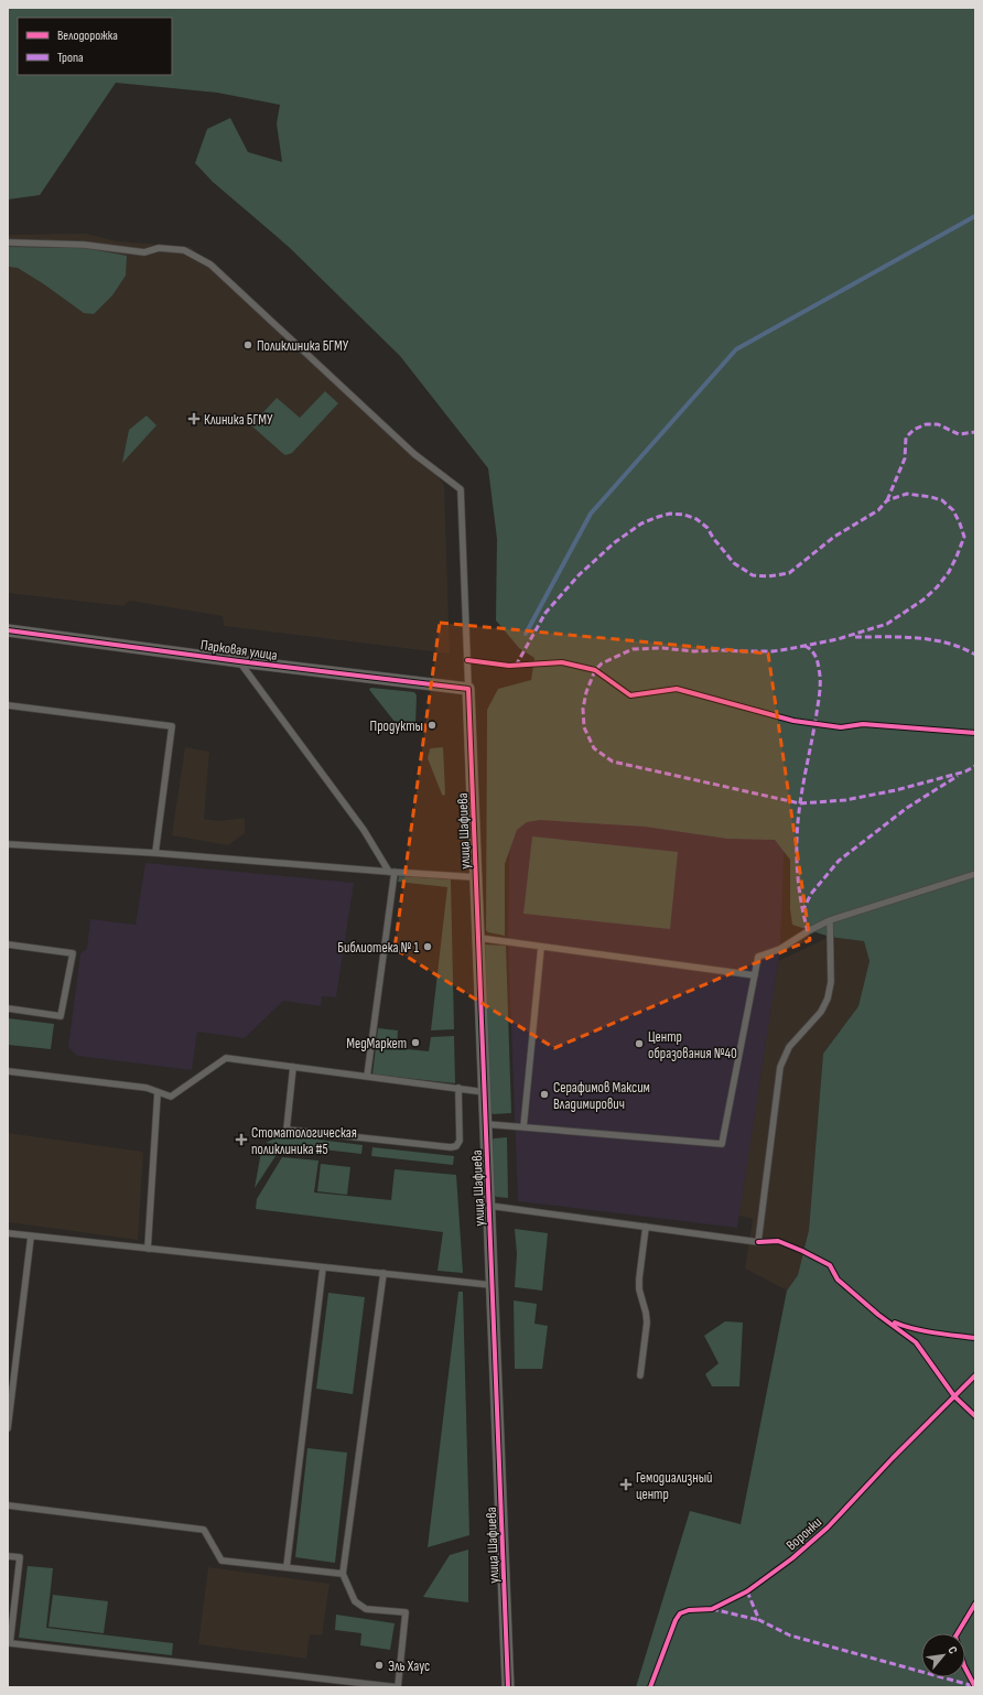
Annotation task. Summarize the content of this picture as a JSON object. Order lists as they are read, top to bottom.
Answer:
{
  "streets": {
    "street": ["Парковая улица", "улица Шафиева"],
    "cycle path": ["Воронки"]
  },
  "crossings": [
    ["Парковая улица", "улица Шафиева"]
  ],
  "places": {
    "other": [
      "Поликлиника БГМУ",
      "Продукты",
      "Библиотека № 1",
      "МедМаркет",
      "Центр образования №40",
      "Серафимов Максим Владимирович",
      "Эль Хаус"
    ],
    "health": ["Клиника БГМУ", "Стоматологическая поликлиника #5", "Гемодиализный центр"]
  },
  "legend": ["Велодорожка", "Тропа"],
  "north": "top right"
}
